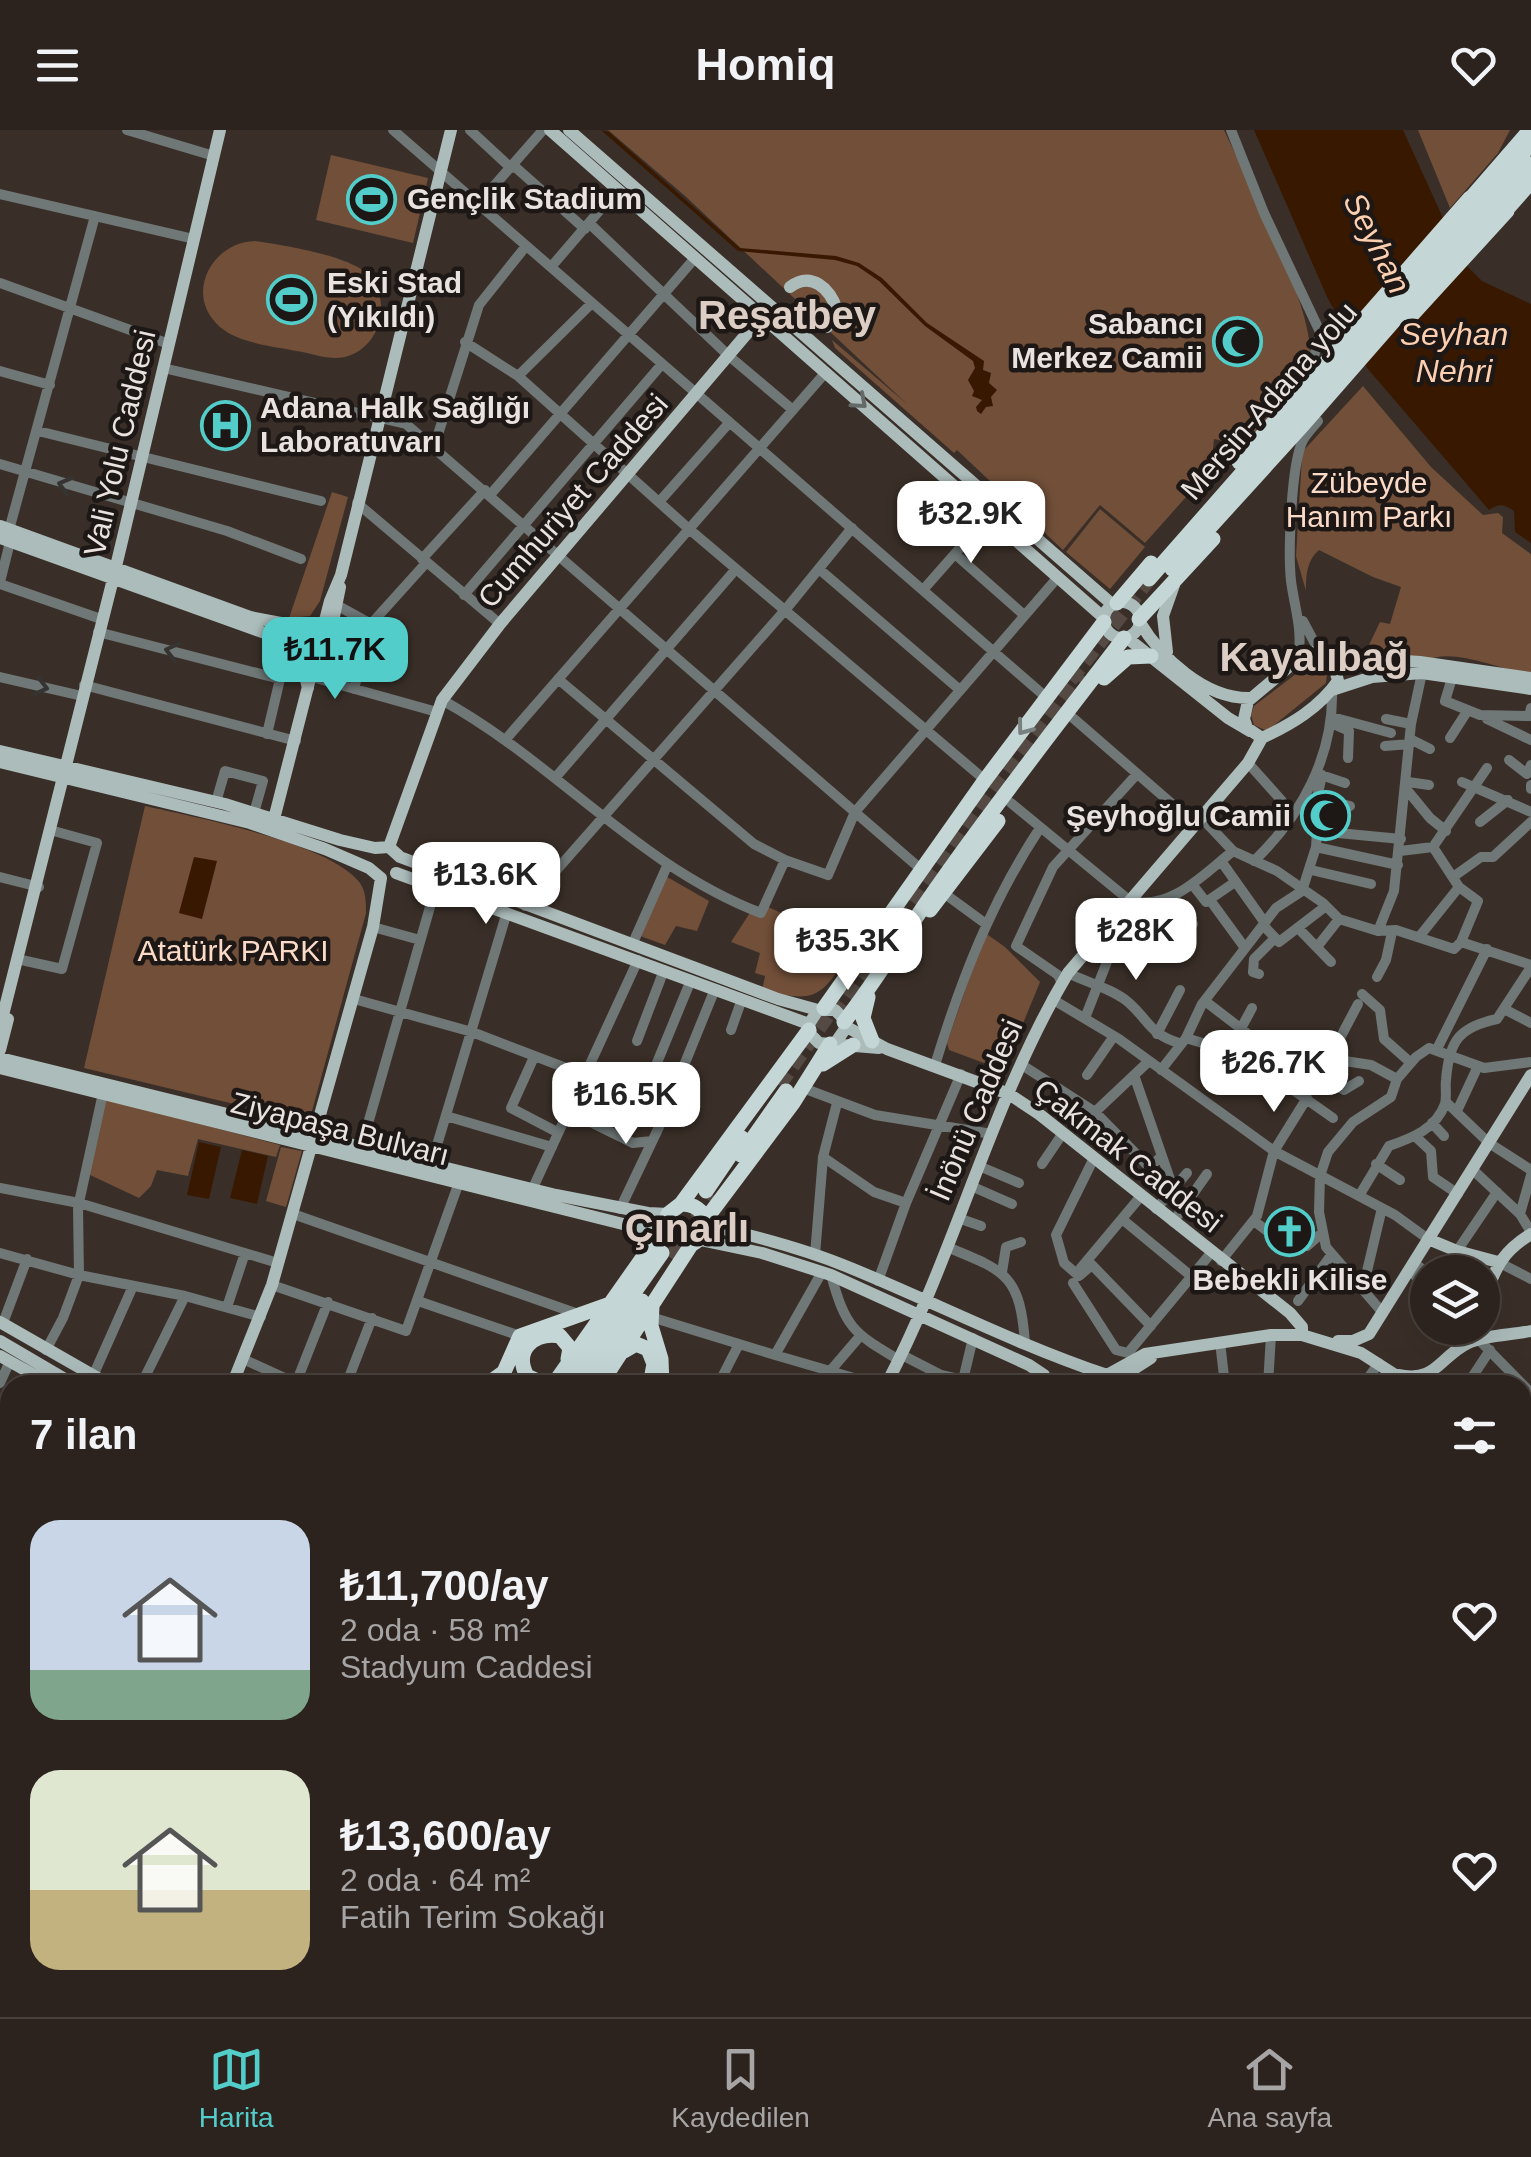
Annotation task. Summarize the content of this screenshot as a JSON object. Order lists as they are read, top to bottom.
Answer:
{
  "streets": {
    "highway": ["Mersin-Adana yolu"],
    "main road": [
      "Vali Yolu Caddesi",
      "Cumhuriyet Caddesi",
      "İnönü Caddesi",
      "Ziyapaşa Bulvarı",
      "Çakmak Caddesi"
    ]
  },
  "crossings": [
    ["İnönü Caddesi", "Çakmak Caddesi"]
  ],
  "districts": ["Reşatbey", "Kayalıbağ", "Çınarlı"],
  "water": ["Seyhan", "Seyhan Nehri"],
  "parks": ["Zübeyde Hanım Parkı", "Atatürk PARKI"],
  "places": {
    "sports": ["Gençlik Stadium", "Eski Stad (Yıkıldı)"],
    "mosque": ["Sabancı Merkez Camii", "Şeyhoğlu Camii"],
    "hospital": ["Adana Halk Sağlığı Laboratuvarı"],
    "church": ["Bebekli Kilise"]
  },
  "page": {
    "header": "Homiq",
    "price": [
      "₺32.9K",
      "₺11.7K",
      "₺13.6K",
      "₺28K",
      "₺35.3K",
      "₺26.7K",
      "₺16.5K"
    ],
    "heading": "7 ilan",
    "list": [
      {
        "name": "₺11,700/ay",
        "note": "2 oda · 58 m² · Stadyum Caddesi"
      },
      {
        "name": "₺13,600/ay",
        "note": "2 oda · 64 m² · Fatih Terim Sokağı"
      }
    ],
    "tabs": ["Harita", "Kaydedilen", "Ana sayfa"]
  }
}
